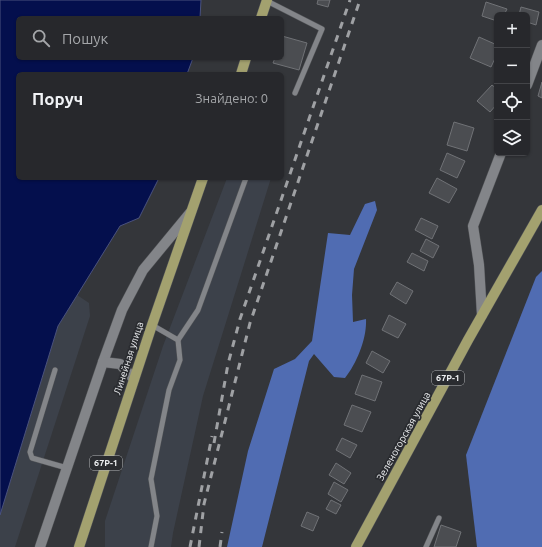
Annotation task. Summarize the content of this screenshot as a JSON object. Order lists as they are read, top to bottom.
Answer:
{
  "streets": {
    "main road": ["Линейная улица", "67Р-1", "Зеленогорская улица"]
  },
  "page": {
    "map_buttons": ["+", "−"],
    "search": "Пошук",
    "heading": ["Поруч", "Знайдено: 0"]
  }
}
